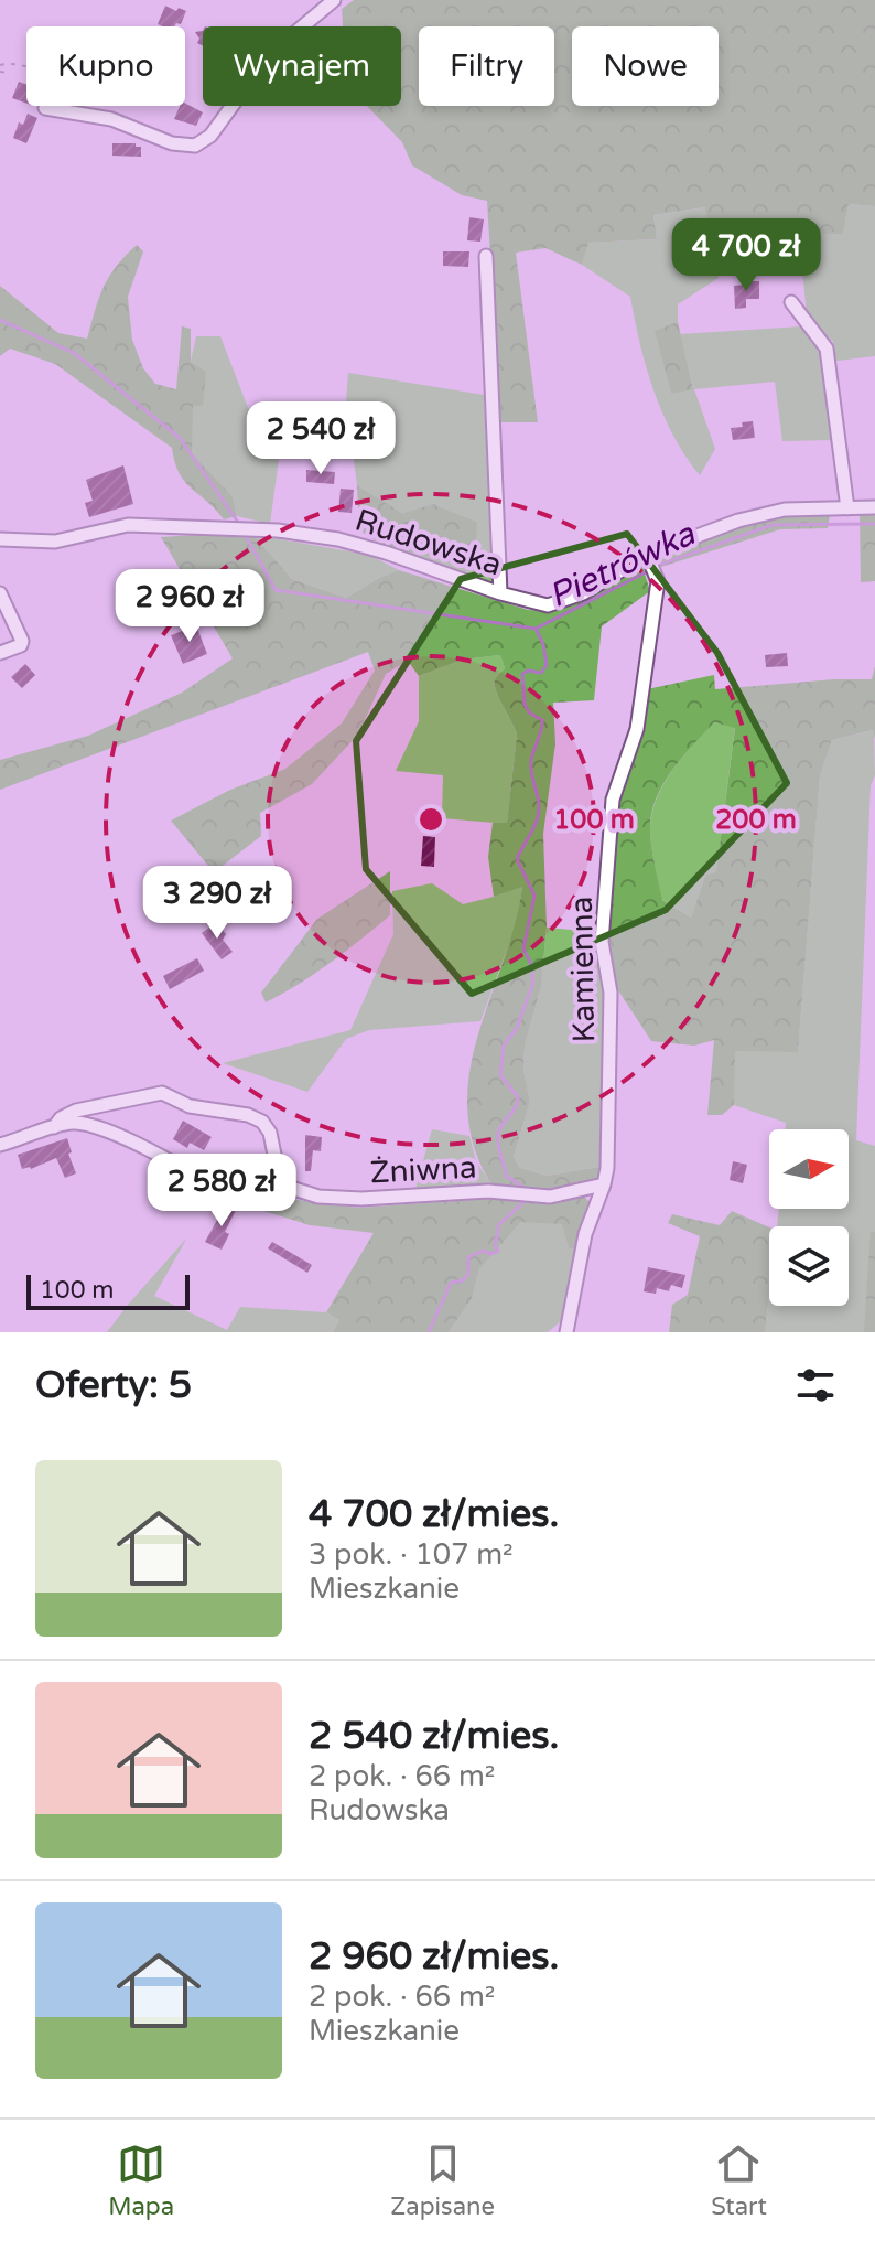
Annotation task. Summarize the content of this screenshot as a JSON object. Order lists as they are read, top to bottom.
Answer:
{
  "streets": {
    "street": ["Rudowska", "Kamienna", "Żniwna"]
  },
  "crossings": [
    ["Rudowska", "Kamienna"],
    ["Kamienna", "Żniwna"]
  ],
  "water": ["Pietrówka"],
  "scale_bar": "100 m",
  "north": "right",
  "page": {
    "chip": [
      "Kupno",
      "Wynajem",
      "Filtry",
      "Nowe"
    ],
    "price": [
      "4 700 zł",
      "2 540 zł",
      "2 960 zł",
      "3 290 zł",
      "2 580 zł"
    ],
    "scale": "100 m",
    "heading": "Oferty: 5",
    "list": [
      {
        "name": "4 700 zł/mies.",
        "note": "3 pok. · 107 m² · Mieszkanie"
      },
      {
        "name": "2 540 zł/mies.",
        "note": "2 pok. · 66 m² · Rudowska"
      },
      {
        "name": "2 960 zł/mies.",
        "note": "2 pok. · 66 m² · Mieszkanie"
      }
    ],
    "tabs": ["Mapa", "Zapisane", "Start"]
  },
  "rings": ["100 m", "200 m"]
}
